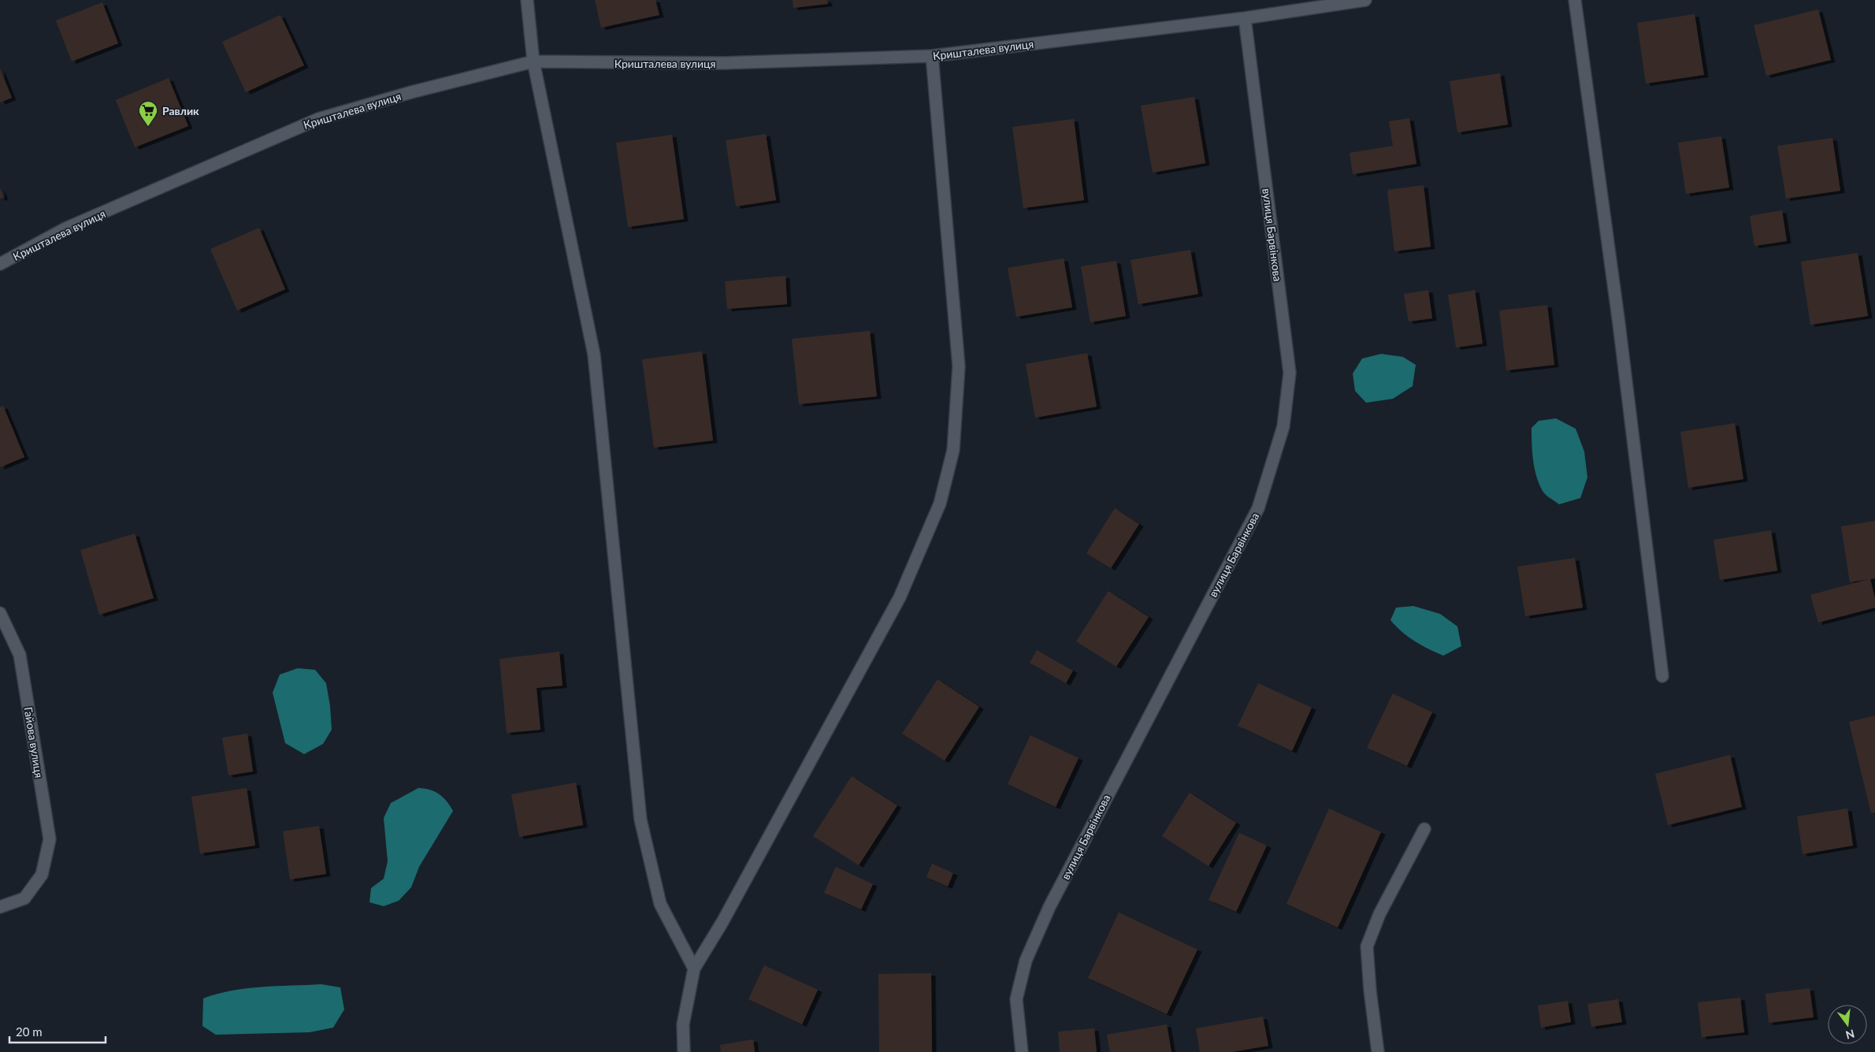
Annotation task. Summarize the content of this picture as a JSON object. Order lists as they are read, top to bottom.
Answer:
{
  "streets": {
    "street": ["Кришталева вулиця", "вулиця Барвінкова", "Гайова вулиця"]
  },
  "crossings": [
    ["Кришталева вулиця", "вулиця Барвінкова"]
  ],
  "places": {
    "supermarket": ["Равлик"]
  },
  "scale_bar": "20 m",
  "north": "bottom"
}
